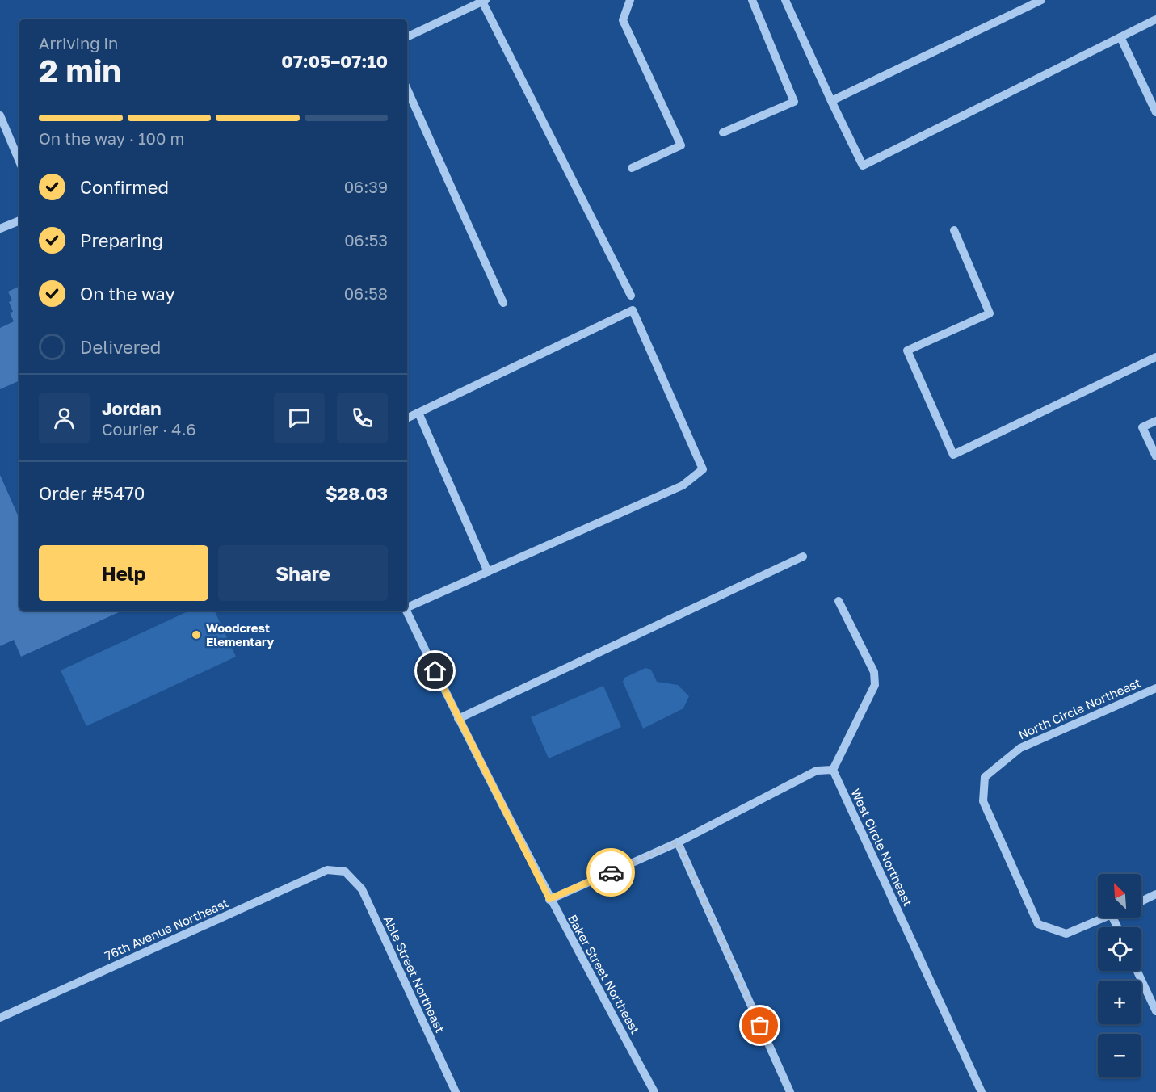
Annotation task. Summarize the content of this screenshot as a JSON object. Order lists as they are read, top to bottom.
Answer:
{
  "streets": {
    "street": [
      "North Circle Northeast",
      "West Circle Northeast",
      "76th Avenue Northeast",
      "Able Street Northeast",
      "Baker Street Northeast"
    ]
  },
  "crossings": [
    ["76th Avenue Northeast", "Able Street Northeast"]
  ],
  "places": ["Woodcrest Elementary"],
  "north": "top left",
  "page": {
    "heading": ["2 min", "Arriving in", "07:05–07:10"],
    "panel": [
      "Jordan",
      "Courier · 4.6",
      "Order #5470",
      "$28.03"
    ],
    "bar": "On the way · 100 m",
    "list": [
      ["Confirmed", "06:39"],
      ["Preparing", "06:53"],
      ["On the way", "06:58"],
      "Delivered"
    ],
    "buttons": ["Help", "Share"],
    "map_buttons": ["+", "−"]
  }
}
